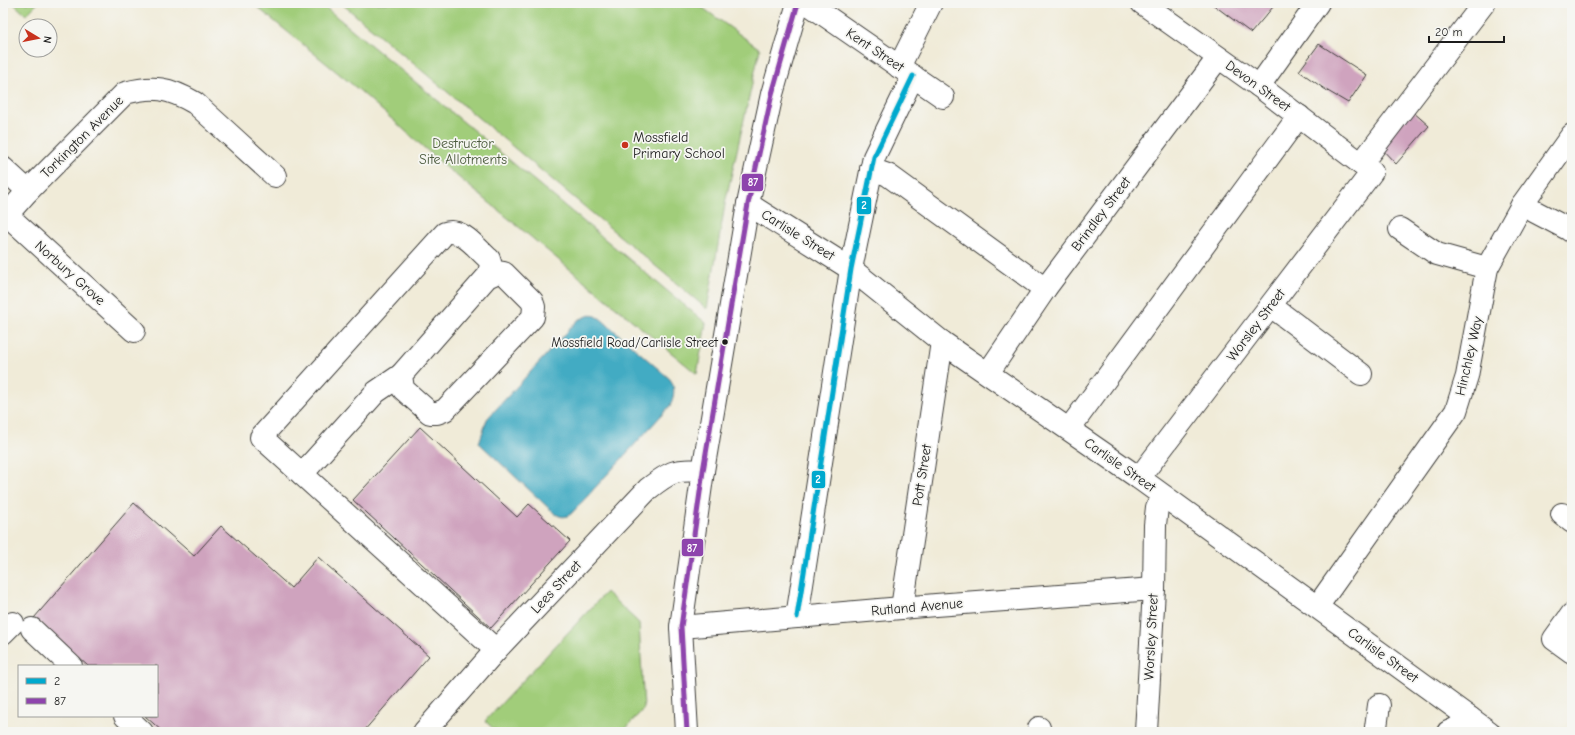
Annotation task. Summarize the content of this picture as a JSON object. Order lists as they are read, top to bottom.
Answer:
{
  "streets": {
    "street": [
      "Kent Street",
      "Devon Street",
      "Torkington Avenue",
      "Brindley Street",
      "Carlisle Street",
      "Norbury Grove",
      "Worsley Street",
      "Hinchley Way",
      "Pott Street",
      "Lees Street",
      "Rutland Avenue"
    ]
  },
  "crossings": [
    ["Devon Street", "Brindley Street"],
    ["Devon Street", "Worsley Street"],
    ["Torkington Avenue", "Norbury Grove"],
    ["Brindley Street", "Carlisle Street"],
    ["Carlisle Street", "Worsley Street"],
    ["Carlisle Street", "Hinchley Way"],
    ["Carlisle Street", "Pott Street"],
    ["Worsley Street", "Rutland Avenue"],
    ["Pott Street", "Rutland Avenue"]
  ],
  "parks": ["Destructor Site Allotments"],
  "places": ["Mossfield Primary School", "Mossfield Road/Carlisle Street"],
  "lines": ["transit line 87", "transit line 2"],
  "legend": ["2", "87"],
  "scale_bar": "20 m",
  "north": "right"
}
